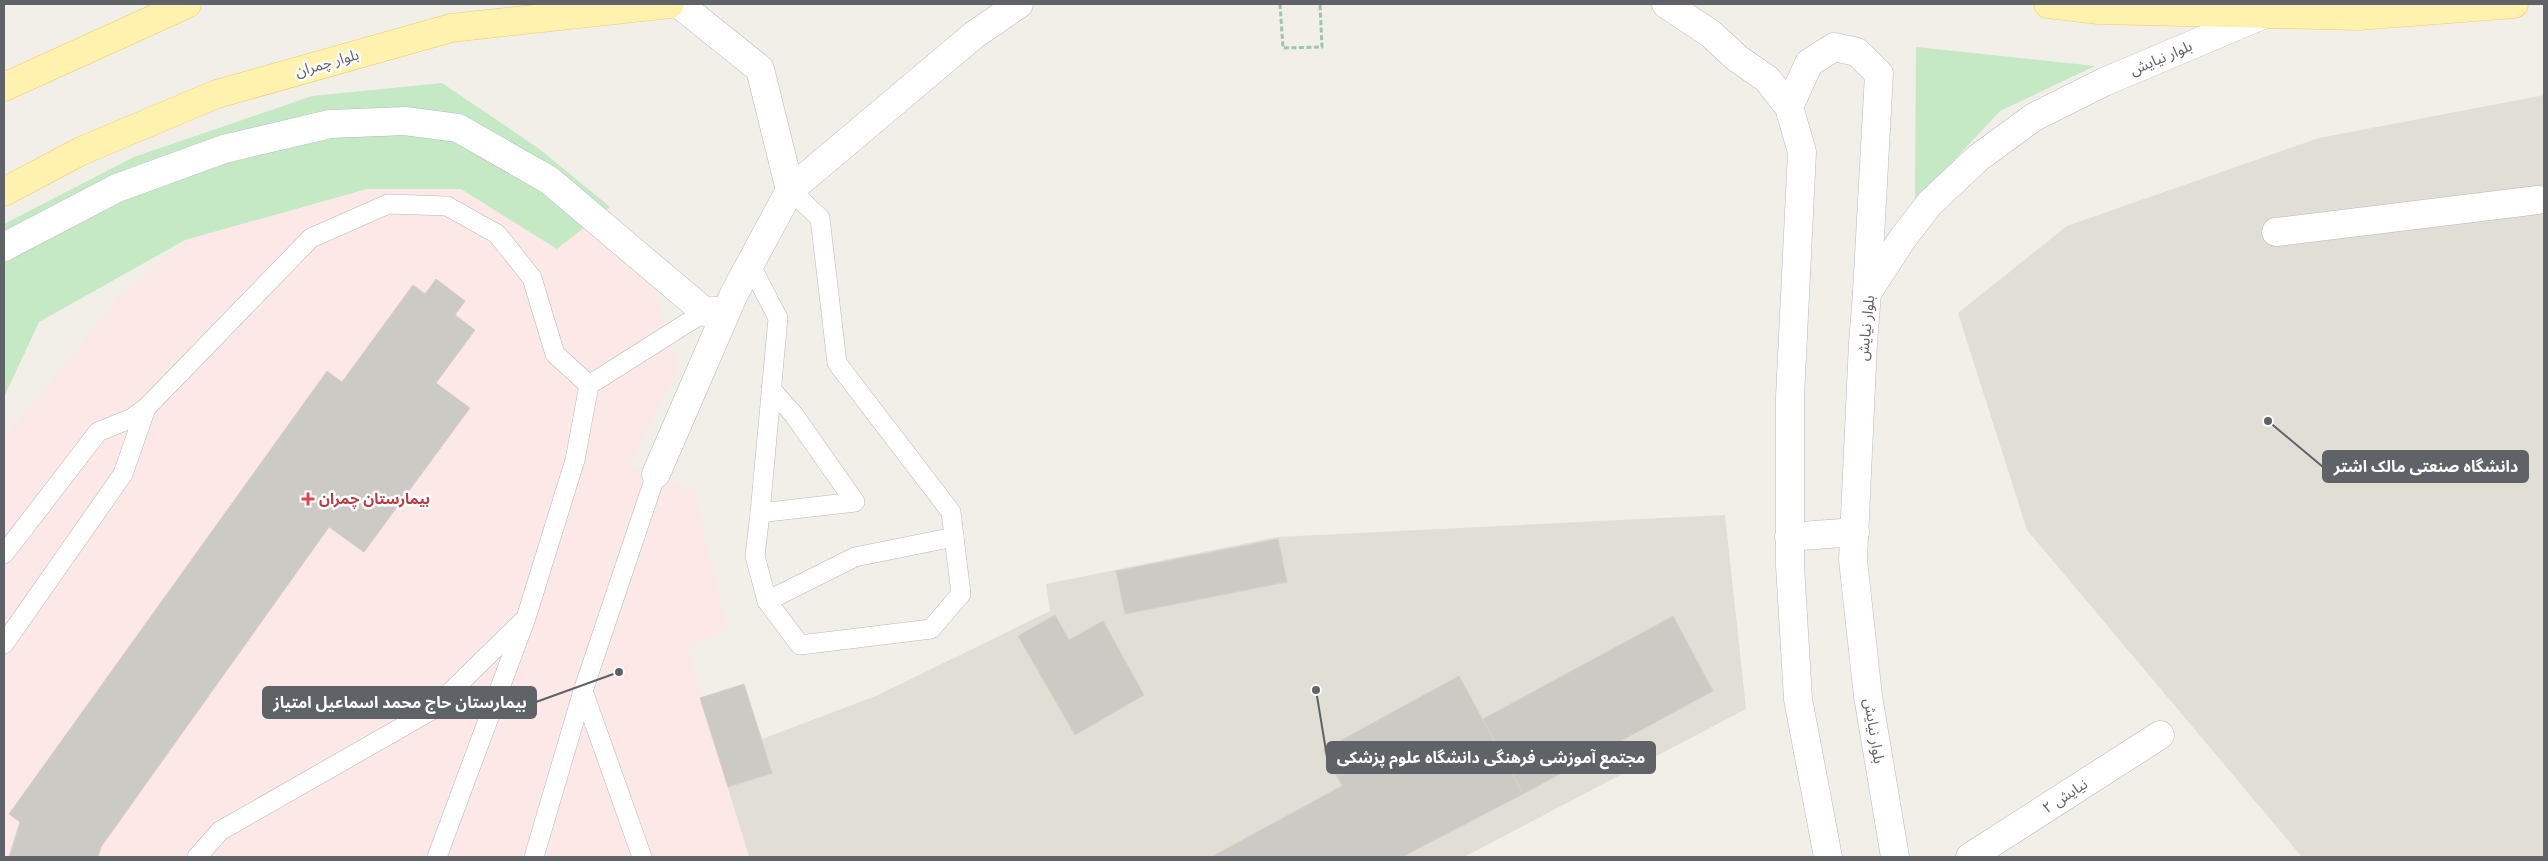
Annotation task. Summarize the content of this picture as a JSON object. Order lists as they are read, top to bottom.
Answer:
{
  "streets": {
    "main road": ["بلوار نیایش", "بلوار چمران", "نیایش ۲"]
  },
  "places": {
    "other": ["دانشگاه صنعتی مالک اشتر", "بیمارستان حاج محمد اسماعیل امتیاز", "مجتمع آموزشی فرهنگی دانشگاه علوم پزشکی"],
    "health": ["بیمارستان چمران"]
  }
}
